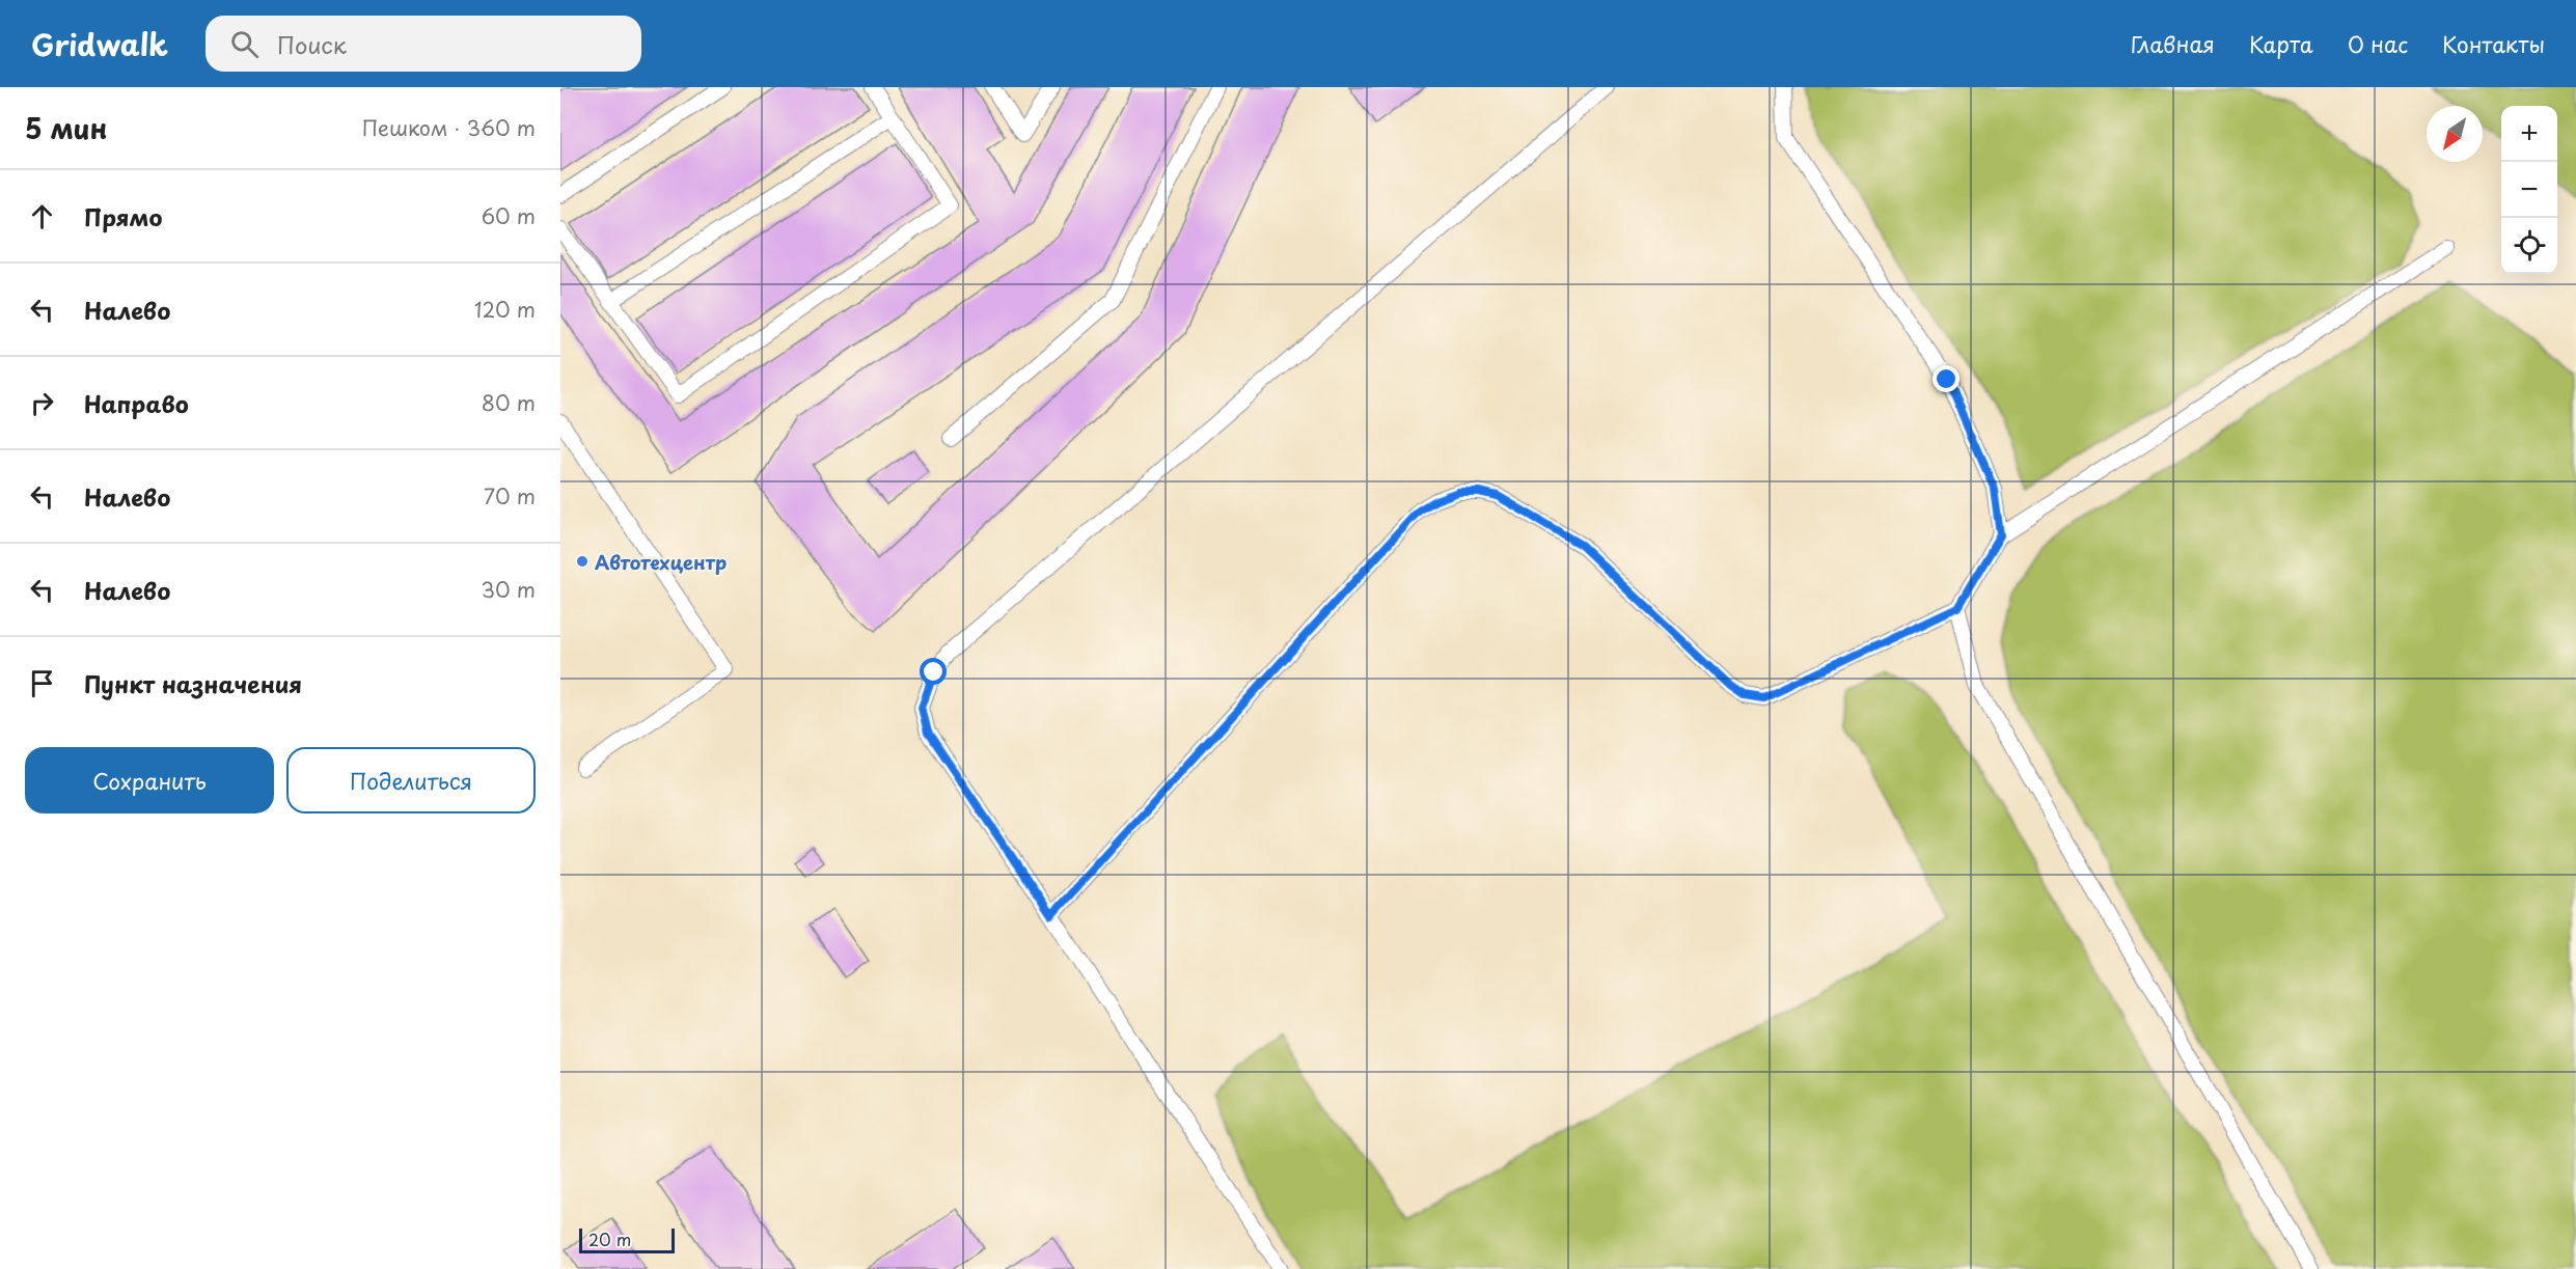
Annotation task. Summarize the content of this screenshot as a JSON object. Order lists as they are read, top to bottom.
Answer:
{
  "places": ["Автотехцентр"],
  "scale_bar": "20 m",
  "north": "bottom left",
  "page": {
    "header": "Gridwalk",
    "search": "Поиск",
    "nav": [
      "Главная",
      "Карта",
      "О нас",
      "Контакты"
    ],
    "heading": ["5 мин", "Пешком · 360 m"],
    "map_buttons": ["+", "−"],
    "list": [
      ["Прямо", "60 m"],
      ["Налево", "120 m"],
      ["Направо", "80 m"],
      ["Налево", "70 m"],
      ["Налево", "30 m"],
      "Пункт назначения"
    ],
    "buttons": ["Сохранить", "Поделиться"],
    "scale": "20 m"
  }
}
